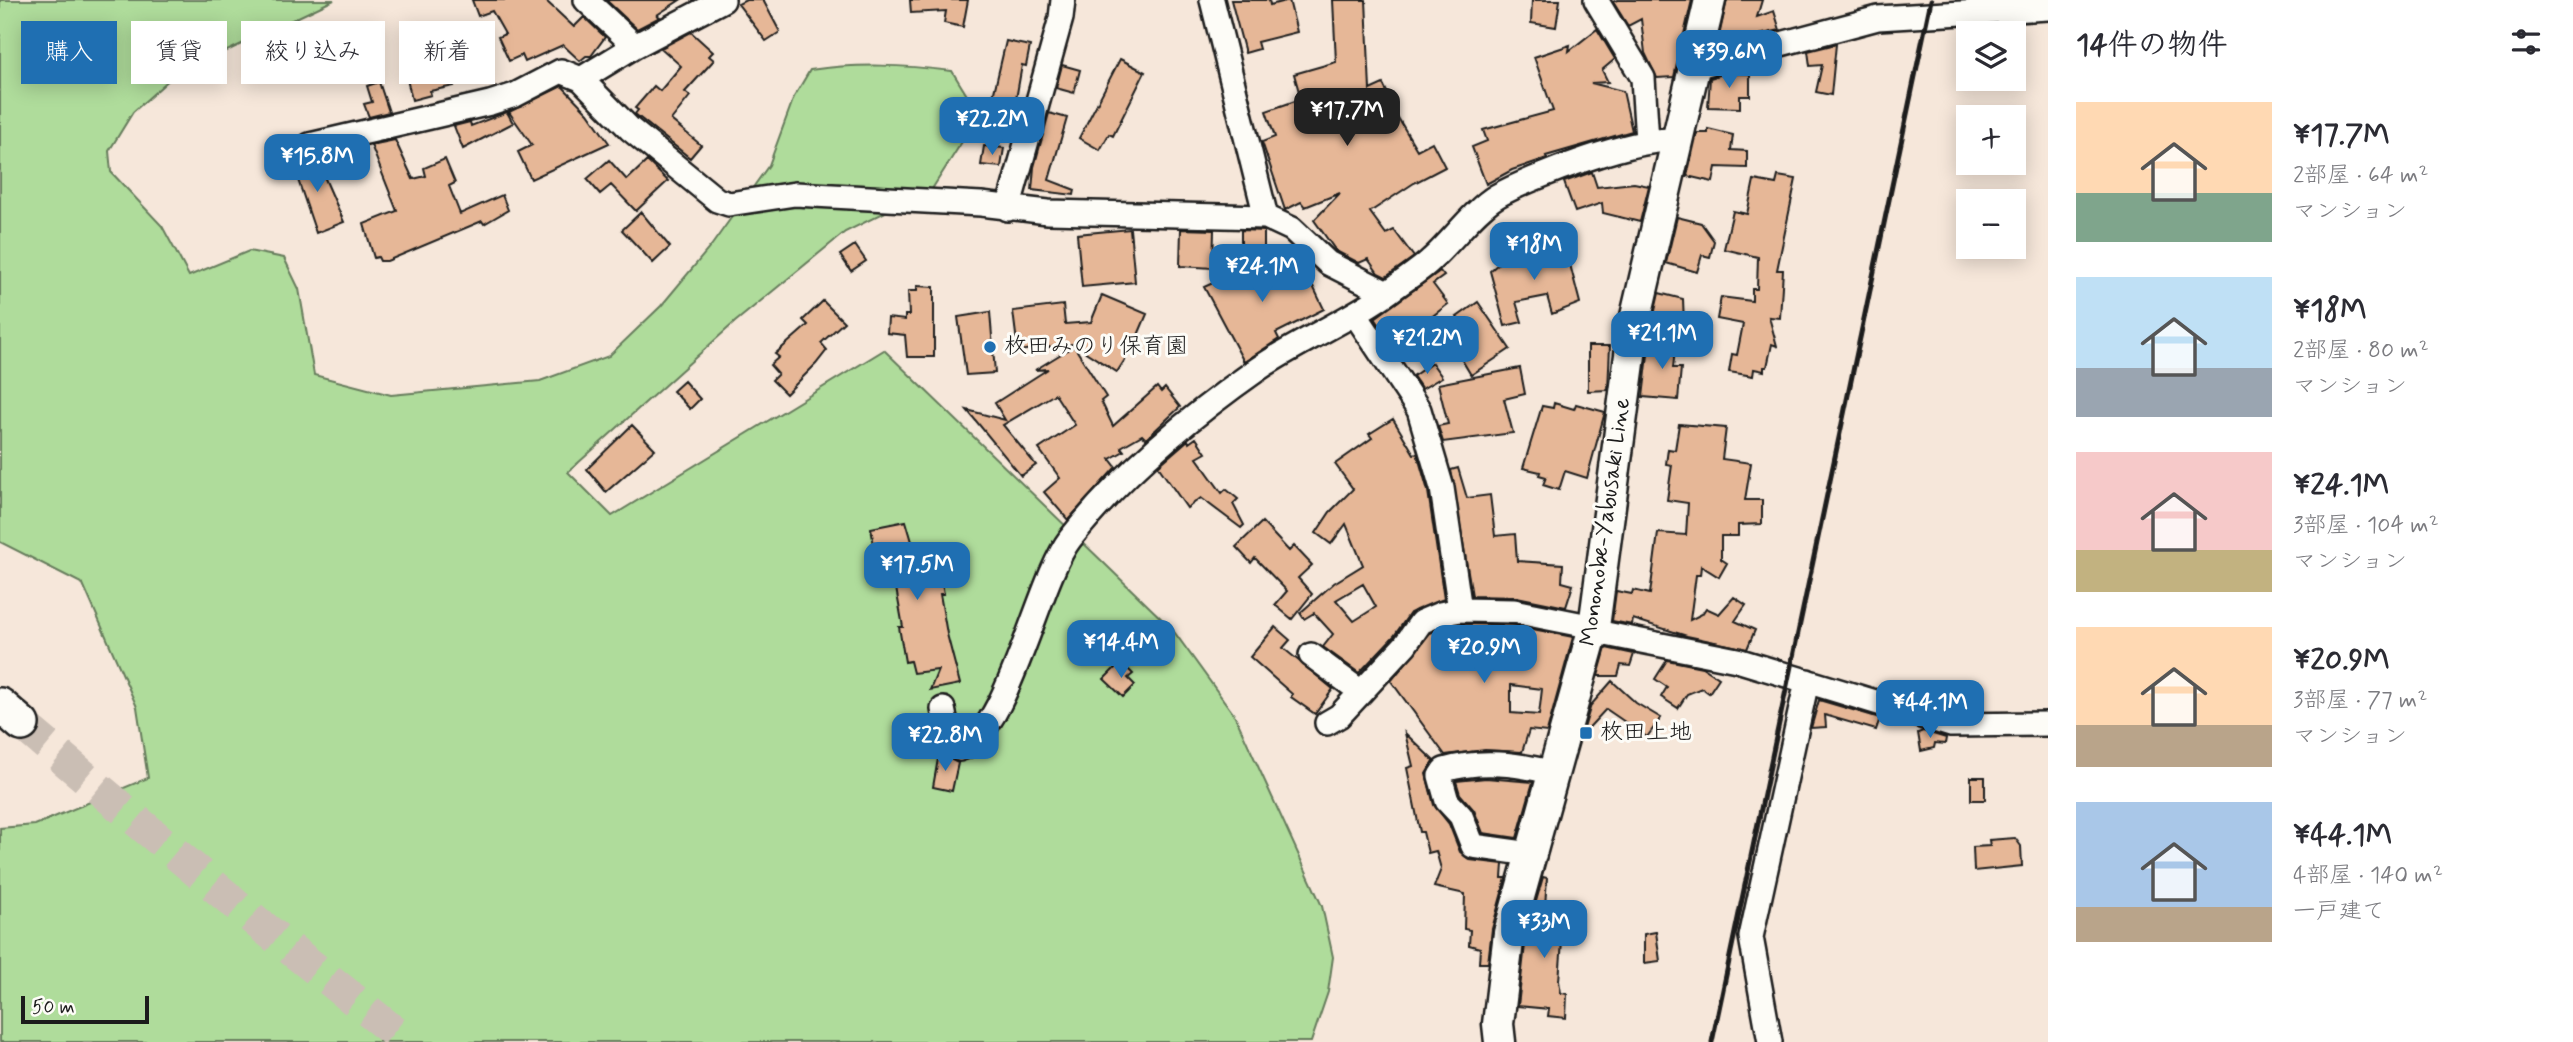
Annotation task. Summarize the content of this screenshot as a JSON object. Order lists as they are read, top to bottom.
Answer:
{
  "streets": {
    "main road": ["Mononobe-Yabusaki Line"]
  },
  "places": {
    "other": ["枚田みのり保育園"],
    "transit": ["枚田上地"]
  },
  "scale_bar": "50 m",
  "page": {
    "heading": "14件の物件",
    "map_buttons": ["+", "−"],
    "chip": [
      "購入",
      "賃貸",
      "絞り込み",
      "新着"
    ],
    "price": [
      "¥39.6M",
      "¥17.7M",
      "¥22.2M",
      "¥15.8M",
      "¥18M",
      "¥24.1M",
      "¥21.1M",
      "¥21.2M",
      "¥17.5M",
      "¥14.4M",
      "¥20.9M",
      "¥44.1M",
      "¥22.8M",
      "¥33M"
    ],
    "list": [
      {
        "name": "¥17.7M",
        "note": "2部屋 · 64 m² · マンション"
      },
      {
        "name": "¥18M",
        "note": "2部屋 · 80 m² · マンション"
      },
      {
        "name": "¥24.1M",
        "note": "3部屋 · 104 m² · マンション"
      },
      {
        "name": "¥20.9M",
        "note": "3部屋 · 77 m² · マンション"
      },
      {
        "name": "¥44.1M",
        "note": "4部屋 · 140 m² · 一戸建て"
      }
    ],
    "scale": "50 m"
  }
}
